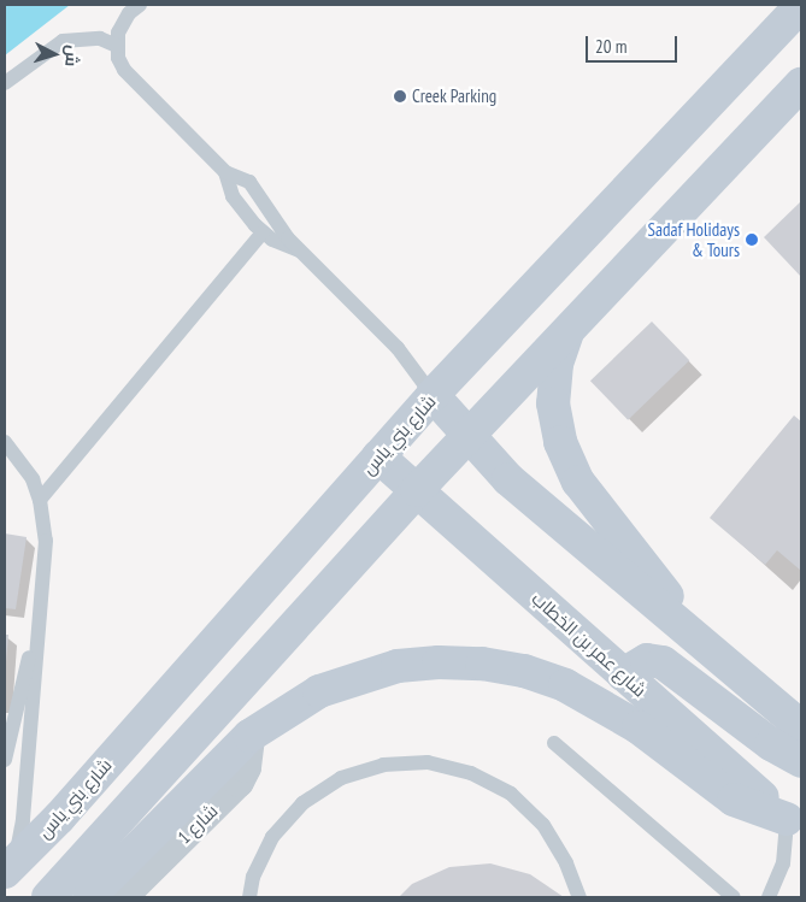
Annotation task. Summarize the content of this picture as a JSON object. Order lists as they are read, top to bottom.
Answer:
{
  "streets": {
    "main road": ["شارع بني ياس", "شارع عمر بن الخطاب"],
    "street": ["شارع 1"]
  },
  "crossings": [
    ["شارع بني ياس", "شارع عمر بن الخطاب"]
  ],
  "places": ["Creek Parking", "Sadaf Holidays & Tours"],
  "scale_bar": "20 m",
  "north": "right"
}
